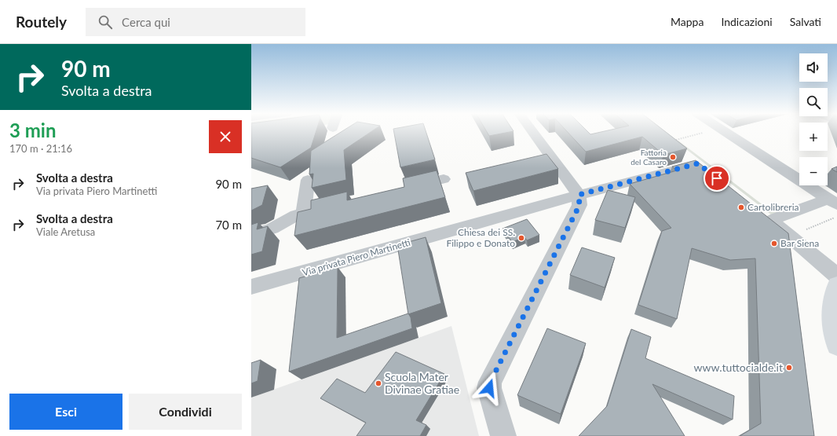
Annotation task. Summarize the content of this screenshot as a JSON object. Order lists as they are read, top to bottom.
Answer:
{
  "streets": {
    "street": ["Via privata Piero Martinetti"]
  },
  "places": [
    "Fattoria del Casaro",
    "Cartolibreria",
    "Chiesa dei SS. Filippo e Donato",
    "Bar Siena",
    "www.tuttocialde.it",
    "Scuola Mater Divinae Gratiae"
  ],
  "page": {
    "header": "Routely",
    "search": "Cerca qui",
    "nav": ["Mappa", "Indicazioni", "Salvati"],
    "turn": ["90 m", "Svolta a destra"],
    "map_buttons": ["+", "−"],
    "heading": ["3 min", "170 m · 21:16"],
    "list": [
      {
        "name": "Svolta a destra",
        "note": "Via privata Piero Martinetti",
        "value": "90 m"
      },
      {
        "name": "Svolta a destra",
        "note": "Viale Aretusa",
        "value": "70 m"
      }
    ],
    "buttons": ["Esci", "Condividi"]
  }
}
